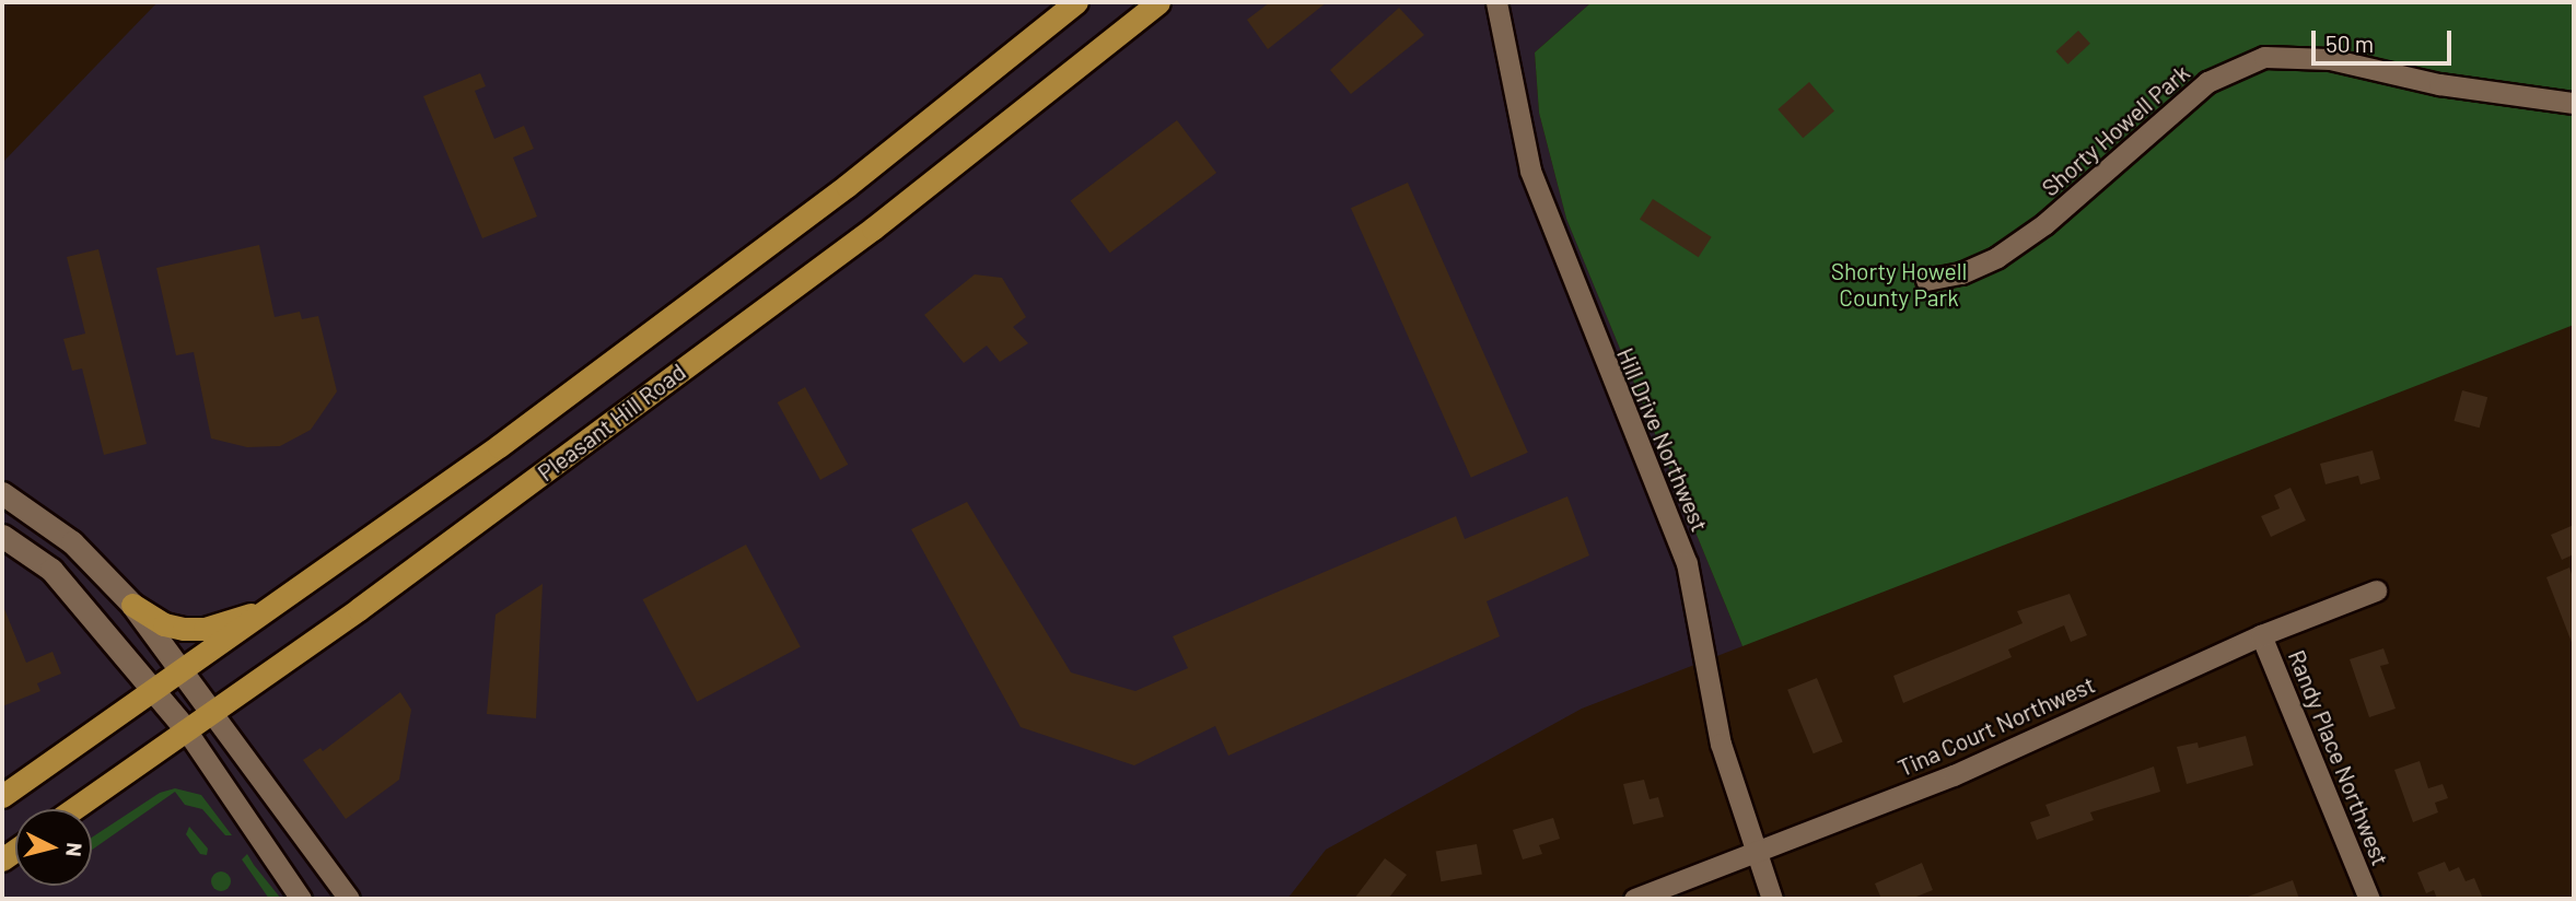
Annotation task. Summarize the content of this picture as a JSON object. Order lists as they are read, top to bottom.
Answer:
{
  "streets": {
    "highway": ["Pleasant Hill Road"],
    "street": [
      "Shorty Howell Park",
      "Hill Drive Northwest",
      "Tina Court Northwest",
      "Randy Place Northwest"
    ]
  },
  "crossings": [
    ["Hill Drive Northwest", "Tina Court Northwest"],
    ["Tina Court Northwest", "Randy Place Northwest"]
  ],
  "parks": ["Shorty Howell County Park"],
  "scale_bar": "50 m",
  "north": "right"
}
